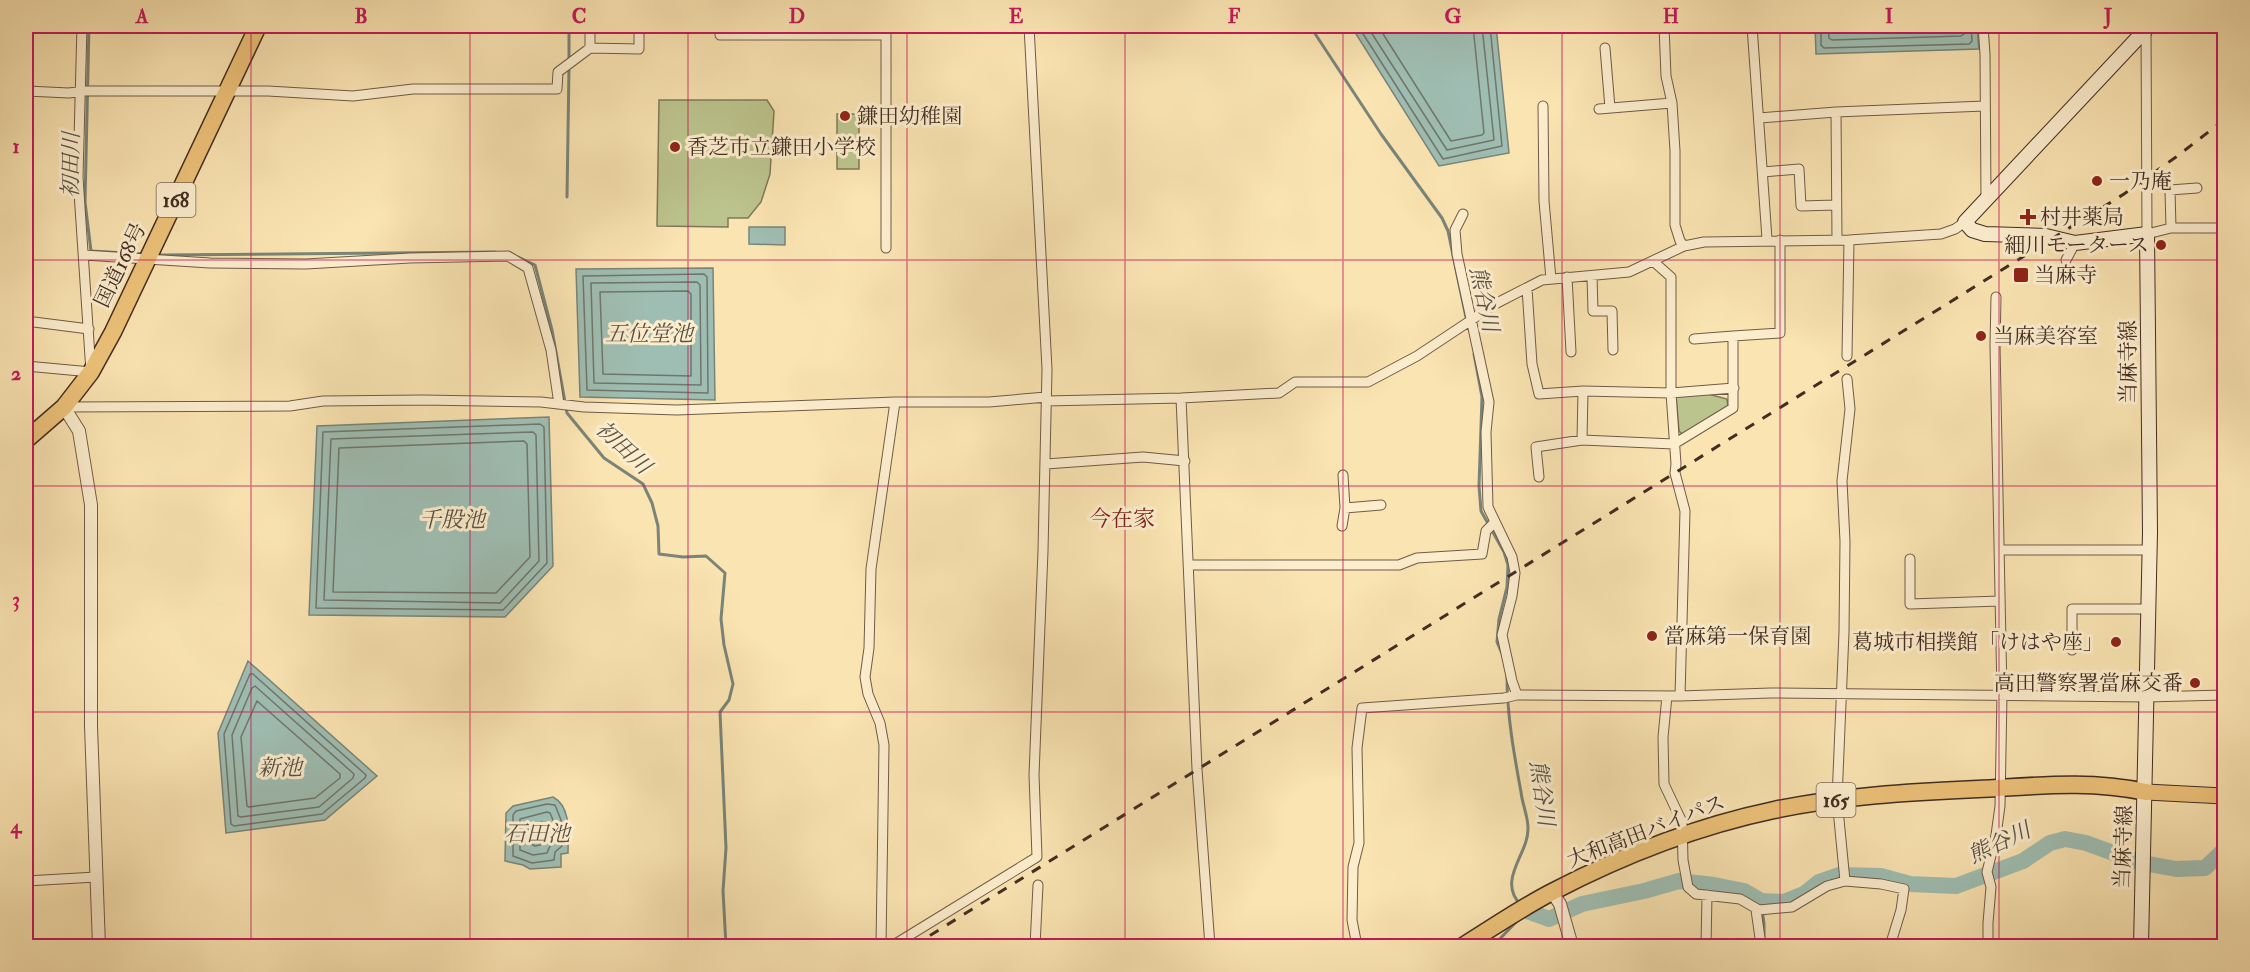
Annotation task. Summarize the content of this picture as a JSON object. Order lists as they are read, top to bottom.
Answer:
{
  "streets": {
    "highway": [
      "168",
      "国道168号",
      "165",
      "大和高田バイパス"
    ],
    "main road": ["当麻寺線"]
  },
  "crossings": [
    ["当麻寺線", "大和高田バイパス"]
  ],
  "districts": ["今在家"],
  "water": [
    "初田川",
    "熊谷川",
    "五位堂池",
    "千股池",
    "新池",
    "石田池"
  ],
  "places": {
    "other": [
      "鎌田幼稚園",
      "香芝市立鎌田小学校",
      "一乃庵",
      "細川モータース",
      "当麻美容室",
      "當麻第一保育園",
      "葛城市相撲館「けはや座」",
      "高田警察署當麻交番"
    ],
    "health": ["村井薬局"],
    "transit": ["当麻寺"]
  },
  "grid": {
    "columns": [
      "A",
      "B",
      "C",
      "D",
      "E",
      "F",
      "G",
      "H",
      "I",
      "J"
    ],
    "rows": [
      "1",
      "2",
      "3",
      "4"
    ]
  }
}
